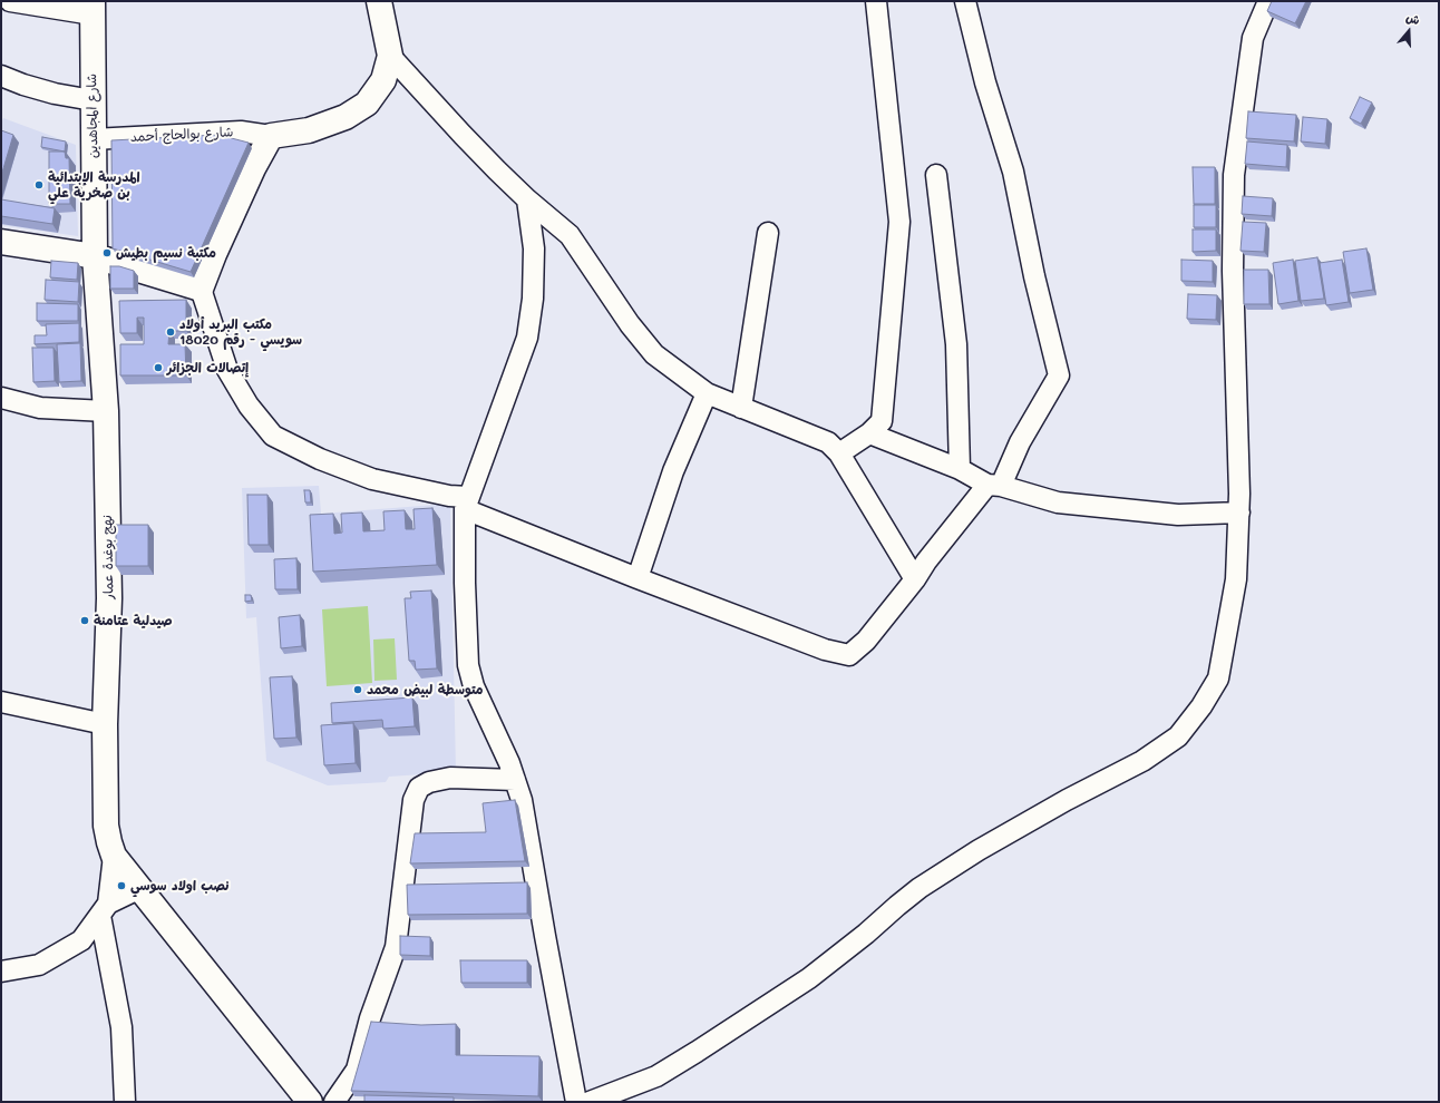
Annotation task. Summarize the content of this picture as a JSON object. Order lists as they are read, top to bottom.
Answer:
{
  "streets": {
    "main road": ["شارع المجاهدين", "نهج بوغدة عمار"],
    "street": ["شارع بوالحاج أحمد"]
  },
  "crossings": [
    ["شارع المجاهدين", "شارع بوالحاج أحمد"],
    ["شارع المجاهدين", "نهج بوغدة عمار"]
  ],
  "places": [
    "المدرسة الإبتدائية بن صخرية علي",
    "مكتبة نسيم بطيش",
    "مكتب البريد أولاد سويسي - رقم 18020",
    "إتصالات الجزائر",
    "صيدلية عتامنة",
    "متوسطة لبيض محمد",
    "نصب اولاد سوسي"
  ],
  "north": "top"
}
